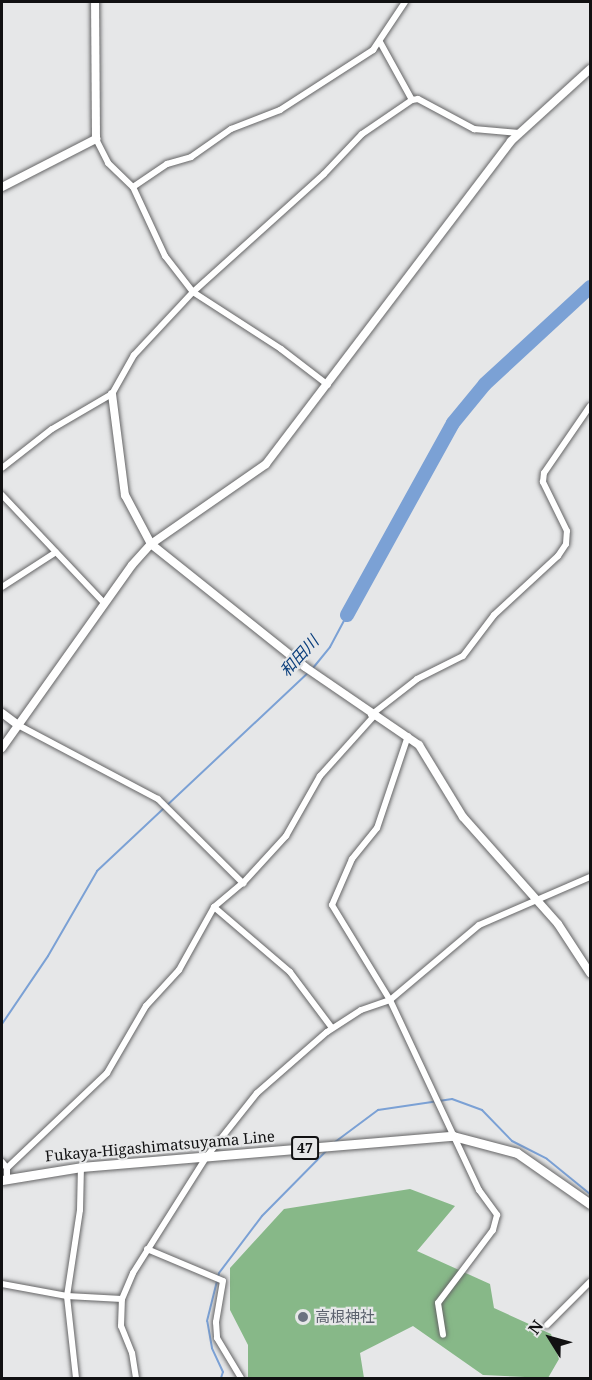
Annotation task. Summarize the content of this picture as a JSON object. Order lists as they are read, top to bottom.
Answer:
{
  "streets": {
    "main road": ["Fukaya-Higashimatsuyama Line", "47"]
  },
  "water": ["和田川"],
  "places": ["高根神社"],
  "north": "top left"
}
